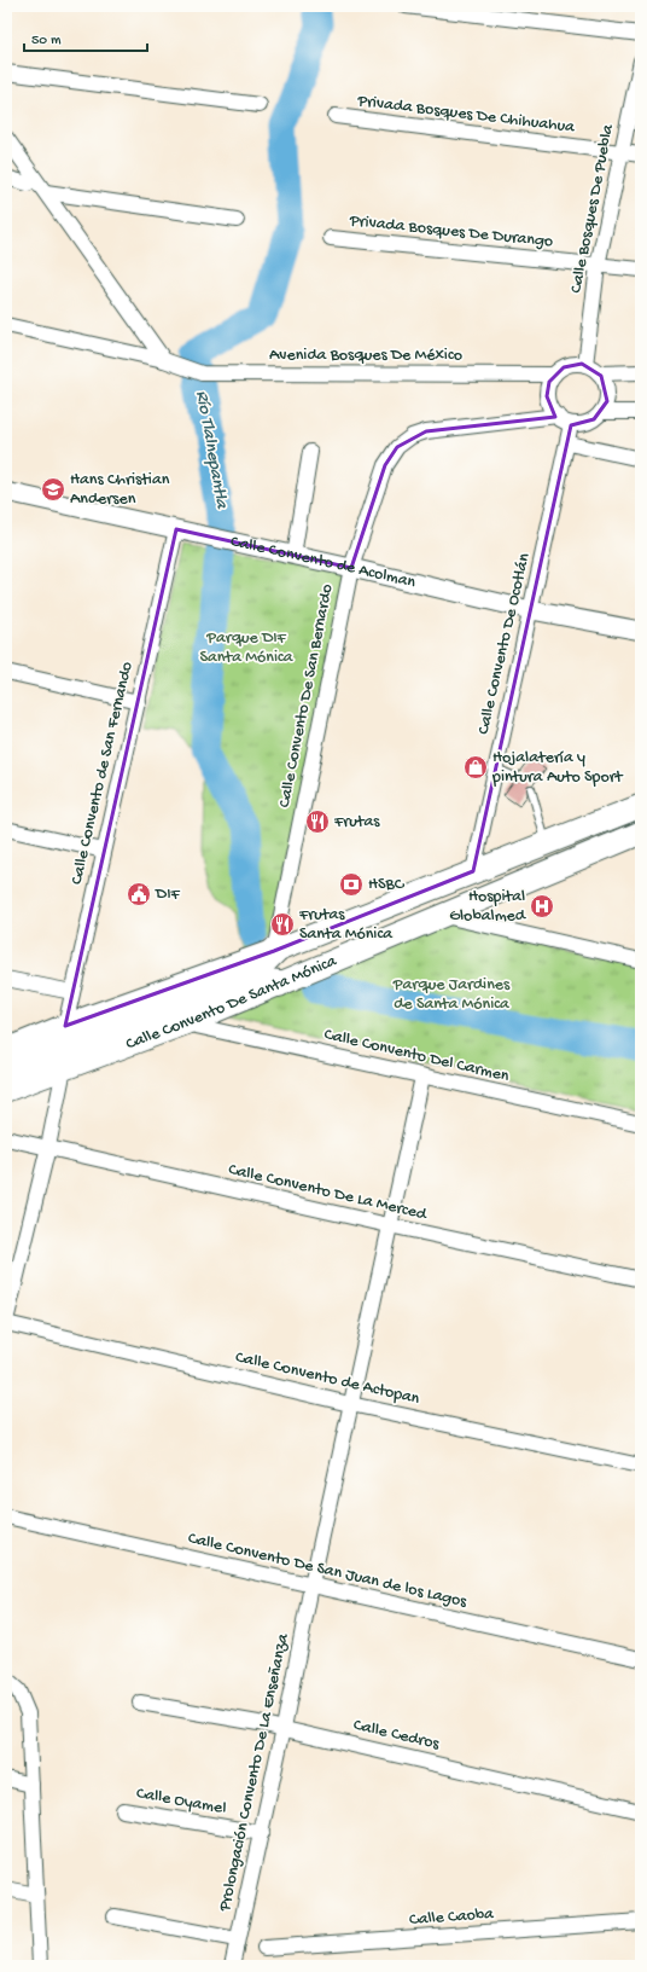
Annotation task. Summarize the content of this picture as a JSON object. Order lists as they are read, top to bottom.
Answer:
{
  "streets": {
    "main road": ["Calle Convento De Santa Mónica"],
    "street": [
      "Privada Bosques De Chihuahua",
      "Calle Bosques De Puebla",
      "Privada Bosques De Durango",
      "Avenida Bosques De México",
      "Calle Convento de Acolman",
      "Calle Convento De Ocotlán",
      "Calle Convento De San Bernardo",
      "Calle Convento de San Fernando",
      "Calle Convento Del Carmen",
      "Calle Convento De La Merced",
      "Calle Convento de Actopan",
      "Calle Convento De San Juan de los Lagos",
      "Calle Cedros",
      "Prolongación Convento De La Enseñanza",
      "Calle Oyamel",
      "Calle Caoba"
    ]
  },
  "crossings": [
    ["Privada Bosques De Chihuahua", "Calle Bosques De Puebla"],
    ["Calle Bosques De Puebla", "Privada Bosques De Durango"],
    ["Calle Bosques De Puebla", "Avenida Bosques De México"],
    ["Calle Bosques De Puebla", "Calle Convento De Ocotlán"],
    ["Calle Bosques De Puebla", "Calle Convento De San Bernardo"],
    ["Avenida Bosques De México", "Calle Convento De Ocotlán"],
    ["Avenida Bosques De México", "Calle Convento De San Bernardo"],
    ["Calle Convento de Acolman", "Calle Convento De Ocotlán"],
    ["Calle Convento de Acolman", "Calle Convento De San Bernardo"],
    ["Calle Convento de Acolman", "Calle Convento de San Fernando"],
    ["Calle Convento De Ocotlán", "Calle Convento De San Bernardo"],
    ["Calle Convento De Ocotlán", "Calle Convento De Santa Mónica"],
    ["Calle Convento De San Bernardo", "Calle Convento De Santa Mónica"],
    ["Calle Convento de San Fernando", "Calle Convento De Santa Mónica"],
    ["Calle Convento de San Fernando", "Calle Convento De La Merced"],
    ["Calle Convento de San Fernando", "Calle Convento de Actopan"],
    ["Calle Convento De Santa Mónica", "Calle Convento Del Carmen"],
    ["Calle Convento Del Carmen", "Prolongación Convento De La Enseñanza"],
    ["Calle Convento De La Merced", "Prolongación Convento De La Enseñanza"],
    ["Calle Convento de Actopan", "Prolongación Convento De La Enseñanza"],
    ["Calle Convento De San Juan de los Lagos", "Prolongación Convento De La Enseñanza"],
    ["Calle Cedros", "Prolongación Convento De La Enseñanza"],
    ["Prolongación Convento De La Enseñanza", "Calle Oyamel"]
  ],
  "water": ["Río Tlalnepantla"],
  "parks": ["Parque DIF Santa Mónica", "Parque Jardines de Santa Mónica"],
  "places": {
    "school or university": ["Hans Christian Andersen"],
    "shop": ["Hojalatería y pintura Auto Sport"],
    "restaurant": ["Frutas", "Frutas Santa Mónica"],
    "bank": ["HSBC"],
    "public building": ["DIF"],
    "hospital": ["Hospital Globalmed"]
  },
  "scale_bar": "50 m"
}
